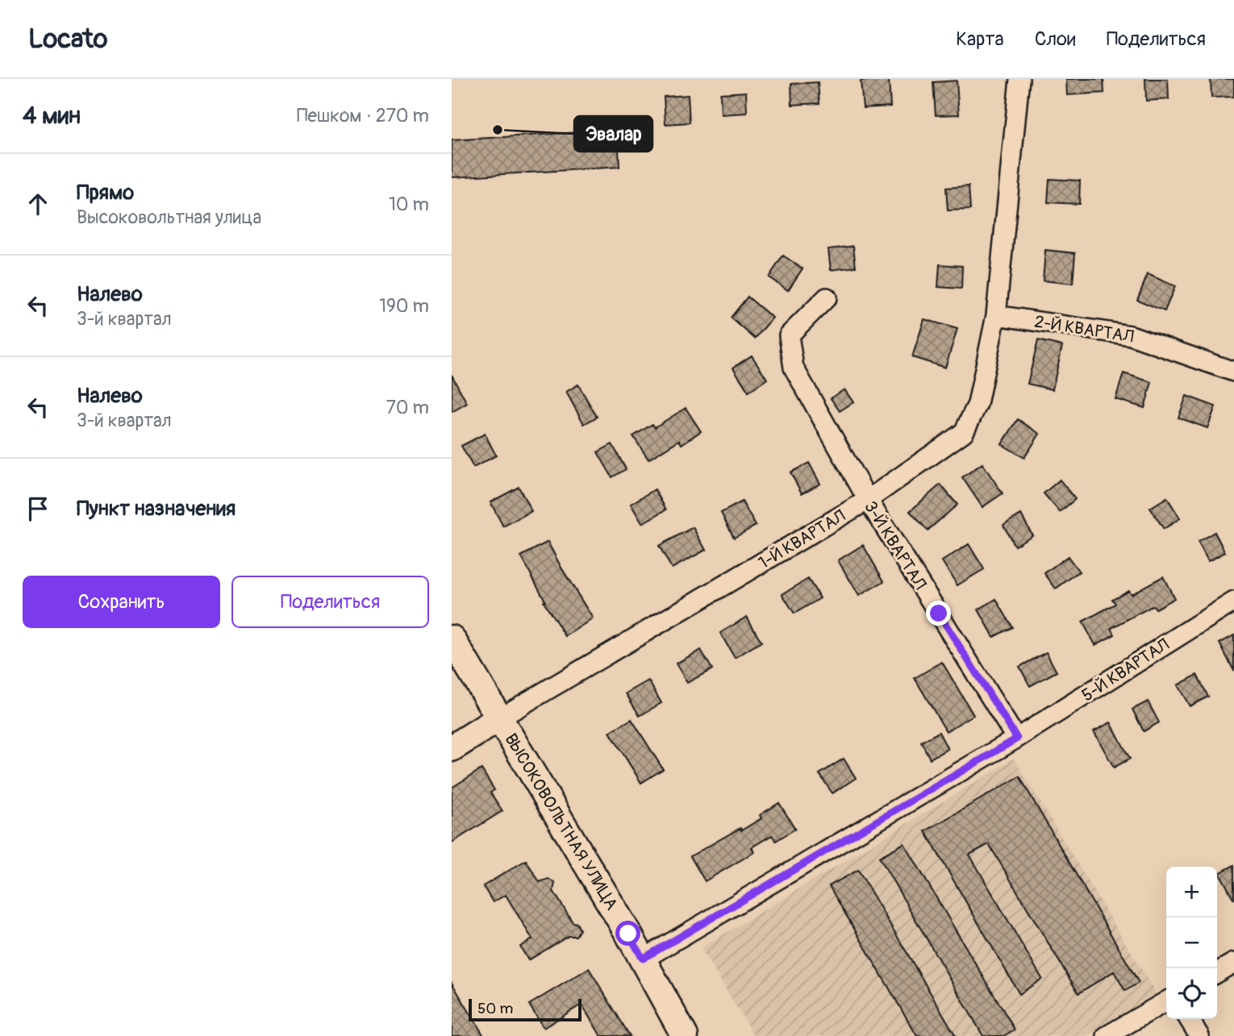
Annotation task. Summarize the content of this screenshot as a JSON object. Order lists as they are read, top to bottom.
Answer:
{
  "streets": {
    "street": [
      "2-Й КВАРТАЛ",
      "1-Й КВАРТАЛ",
      "3-Й КВАРТАЛ",
      "5-Й КВАРТАЛ",
      "ВЫСОКОВОЛЬТНАЯ УЛИЦА"
    ]
  },
  "crossings": [
    ["2-Й КВАРТАЛ", "1-Й КВАРТАЛ"],
    ["1-Й КВАРТАЛ", "3-Й КВАРТАЛ"],
    ["1-Й КВАРТАЛ", "ВЫСОКОВОЛЬТНАЯ УЛИЦА"],
    ["3-Й КВАРТАЛ", "5-Й КВАРТАЛ"]
  ],
  "places": ["Эвалар"],
  "scale_bar": "50 m",
  "page": {
    "header": "Locato",
    "nav": ["Карта", "Слои", "Поделиться"],
    "heading": ["4 мин", "Пешком · 270 m"],
    "list": [
      ["Прямо", "Высоковольтная улица", "10 m"],
      ["Налево", "3-й квартал", "190 m"],
      ["Налево", "3-й квартал", "70 m"],
      "Пункт назначения"
    ],
    "buttons": ["Сохранить", "Поделиться"],
    "map_buttons": ["+", "−"],
    "scale": "50 m"
  }
}
